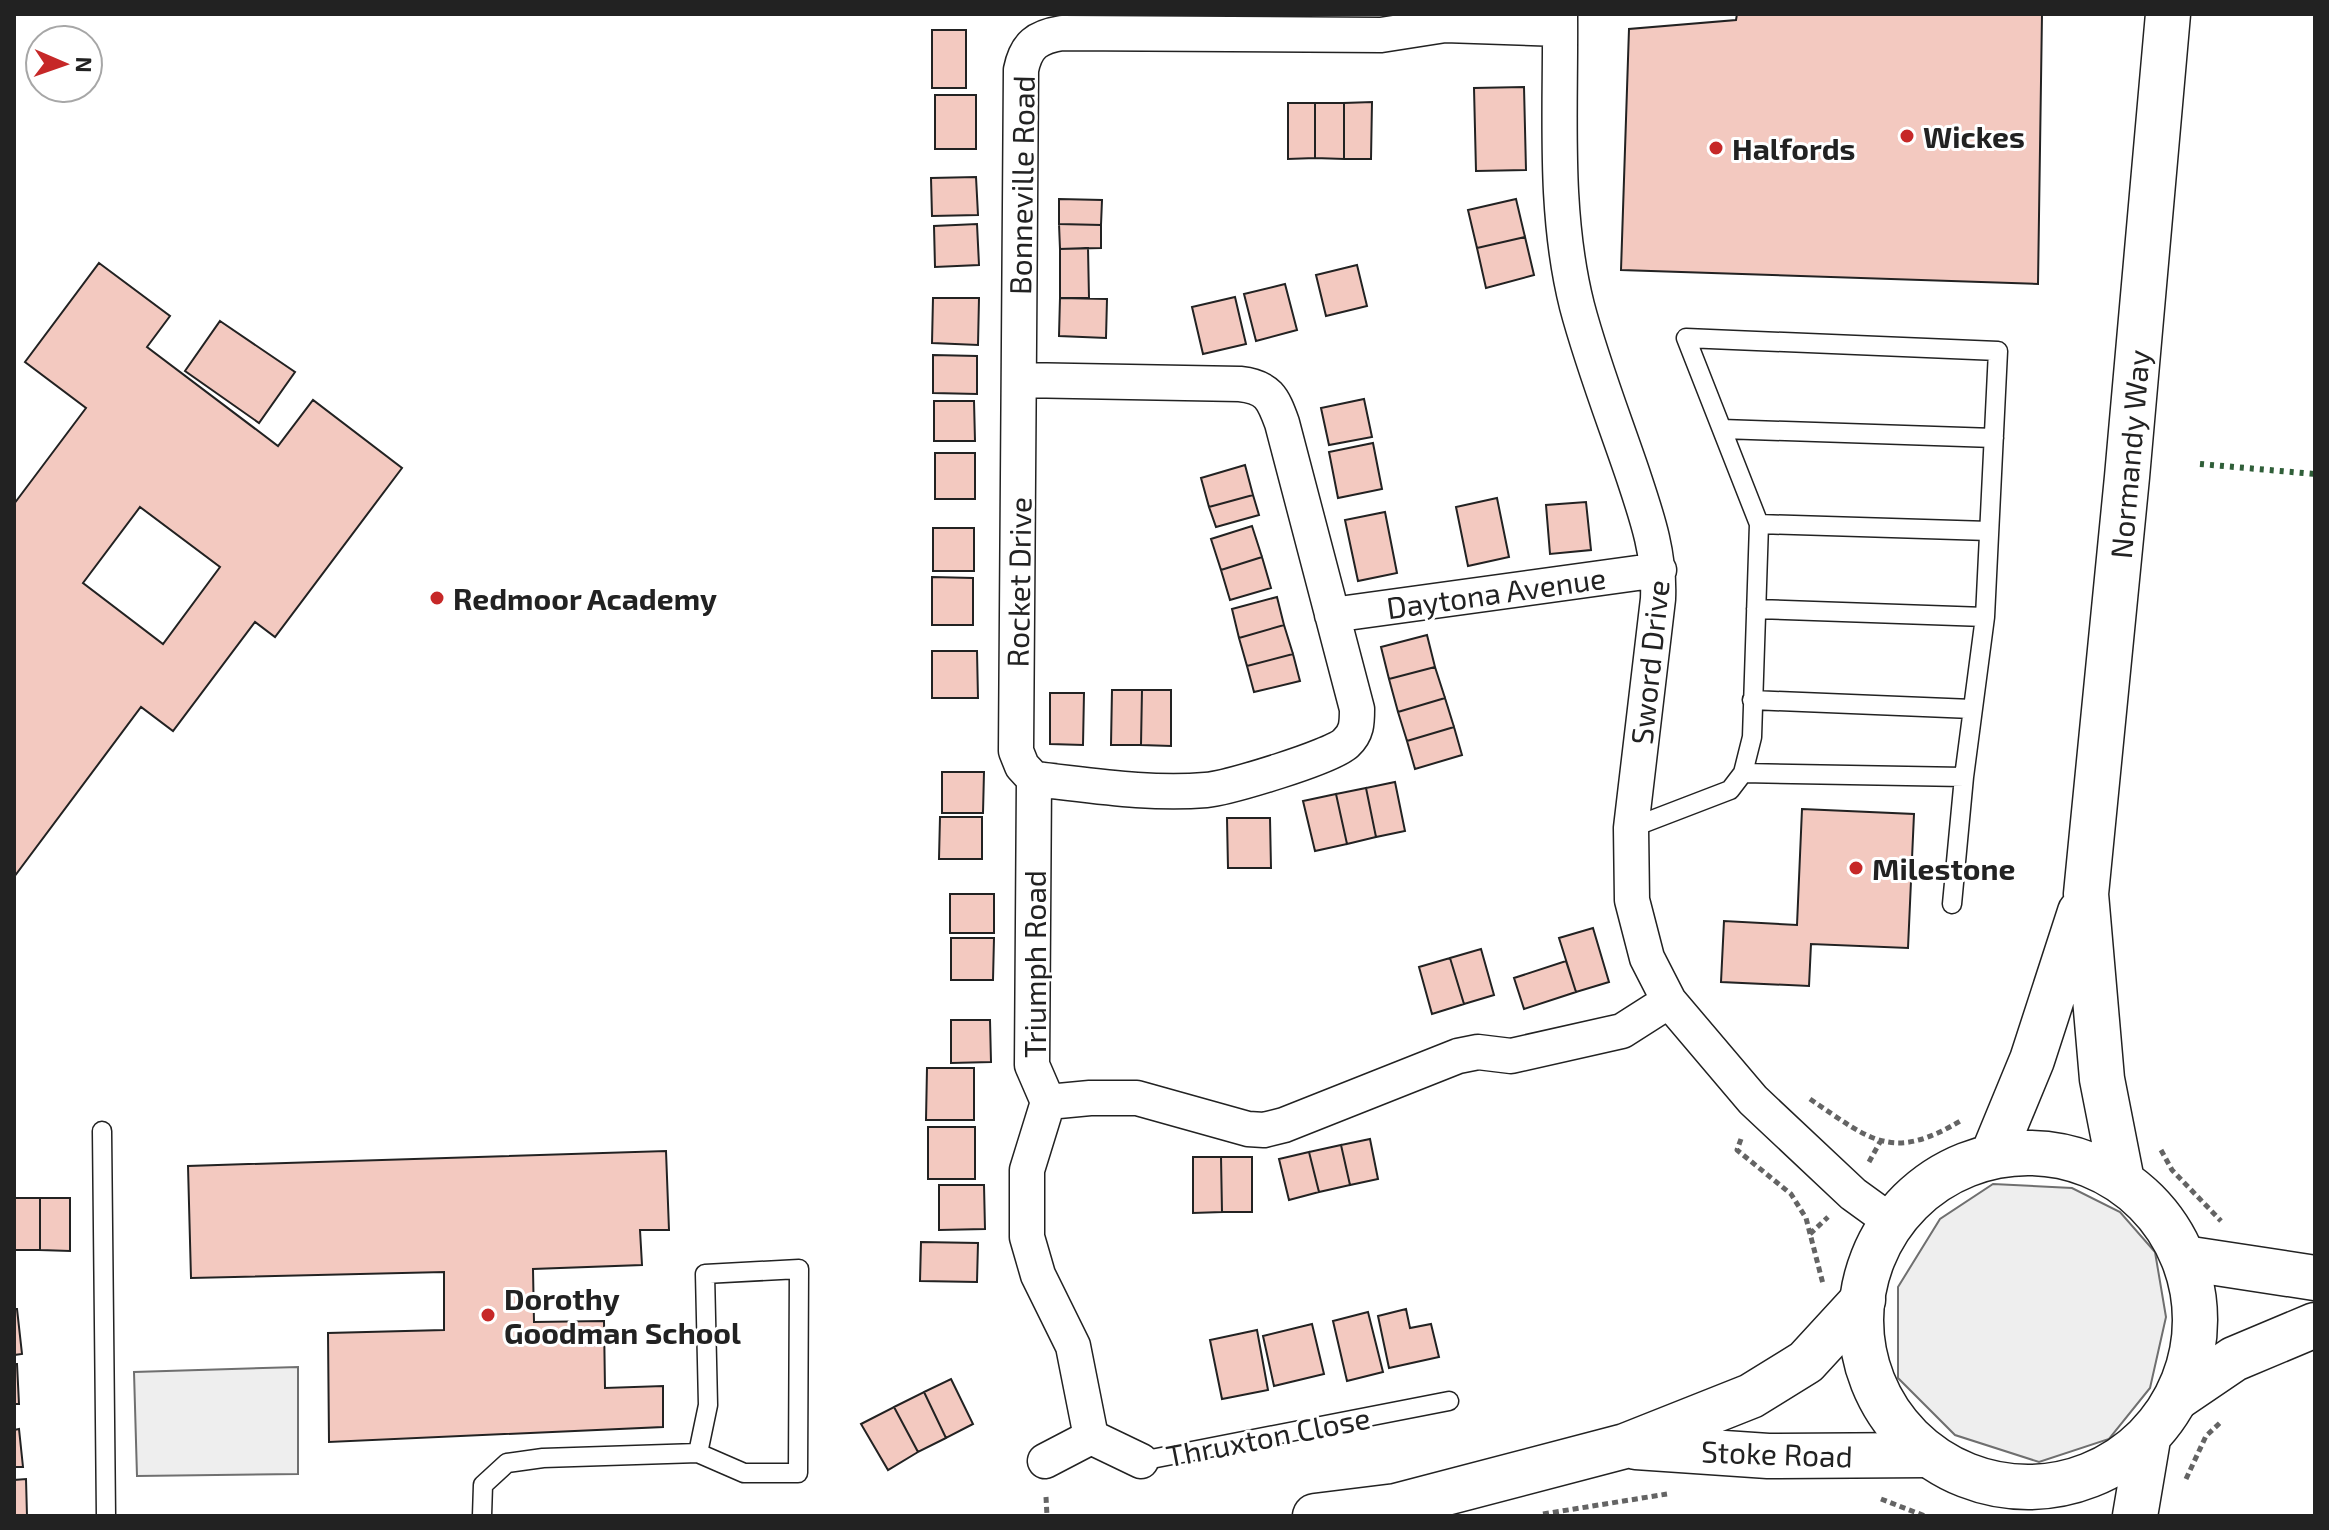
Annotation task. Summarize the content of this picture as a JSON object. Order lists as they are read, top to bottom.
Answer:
{
  "streets": {
    "main road": ["Normandy Way", "Stoke Road"],
    "street": [
      "Bonneville Road",
      "Rocket Drive",
      "Daytona Avenue",
      "Sword Drive",
      "Triumph Road",
      "Thruxton Close"
    ]
  },
  "crossings": [
    ["Bonneville Road", "Rocket Drive"],
    ["Bonneville Road", "Sword Drive"],
    ["Rocket Drive", "Triumph Road"],
    ["Daytona Avenue", "Sword Drive"],
    ["Sword Drive", "Triumph Road"]
  ],
  "places": [
    "Wickes",
    "Halfords",
    "Redmoor Academy",
    "Milestone",
    "Dorothy Goodman School"
  ],
  "north": "right"
}
